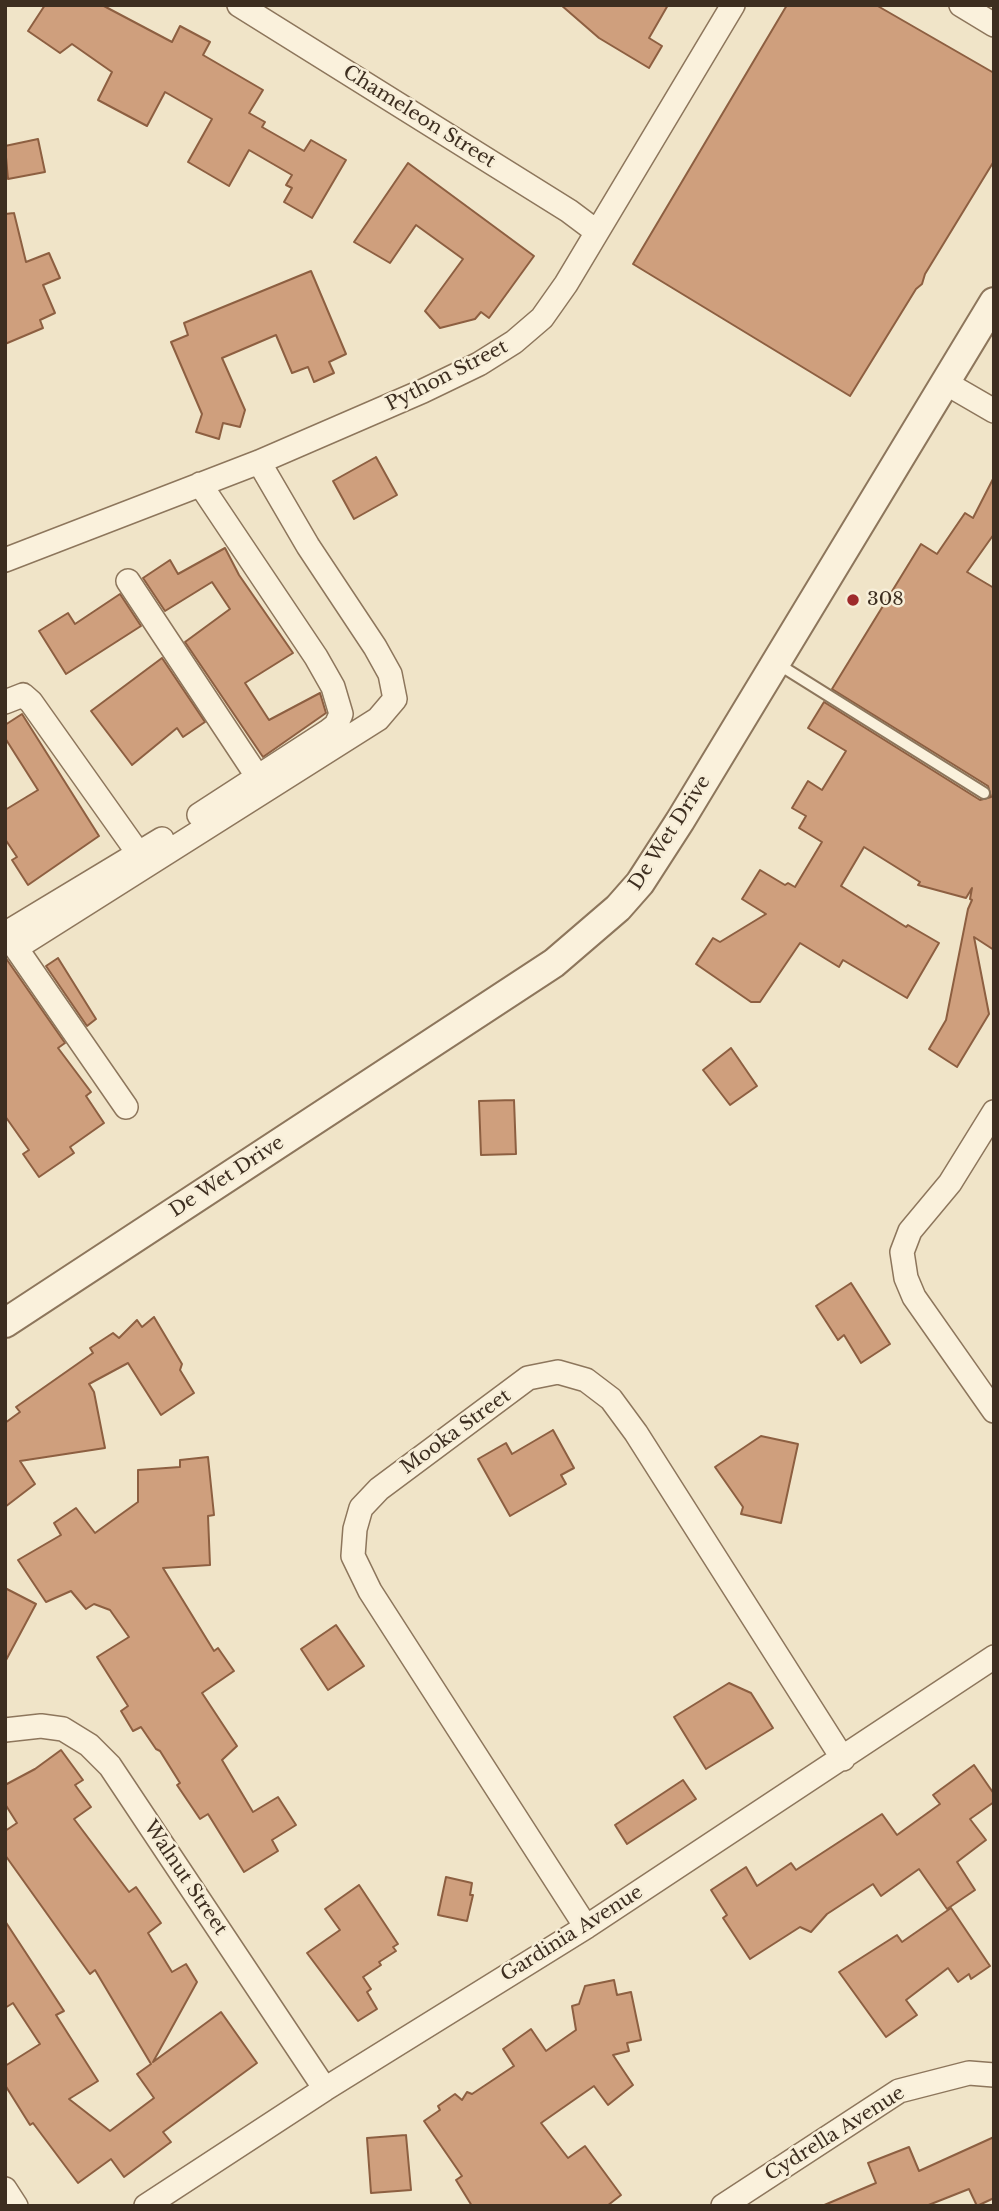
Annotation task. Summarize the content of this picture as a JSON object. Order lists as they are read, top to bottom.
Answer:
{
  "streets": {
    "street": [
      "Chameleon Street",
      "Python Street",
      "De Wet Drive",
      "Mooka Street",
      "Walnut Street",
      "Gardinia Avenue",
      "Cydrella Avenue"
    ]
  },
  "crossings": [
    ["Chameleon Street", "Python Street"],
    ["Mooka Street", "Gardinia Avenue"],
    ["Walnut Street", "Gardinia Avenue"]
  ],
  "places": ["308"]
}
